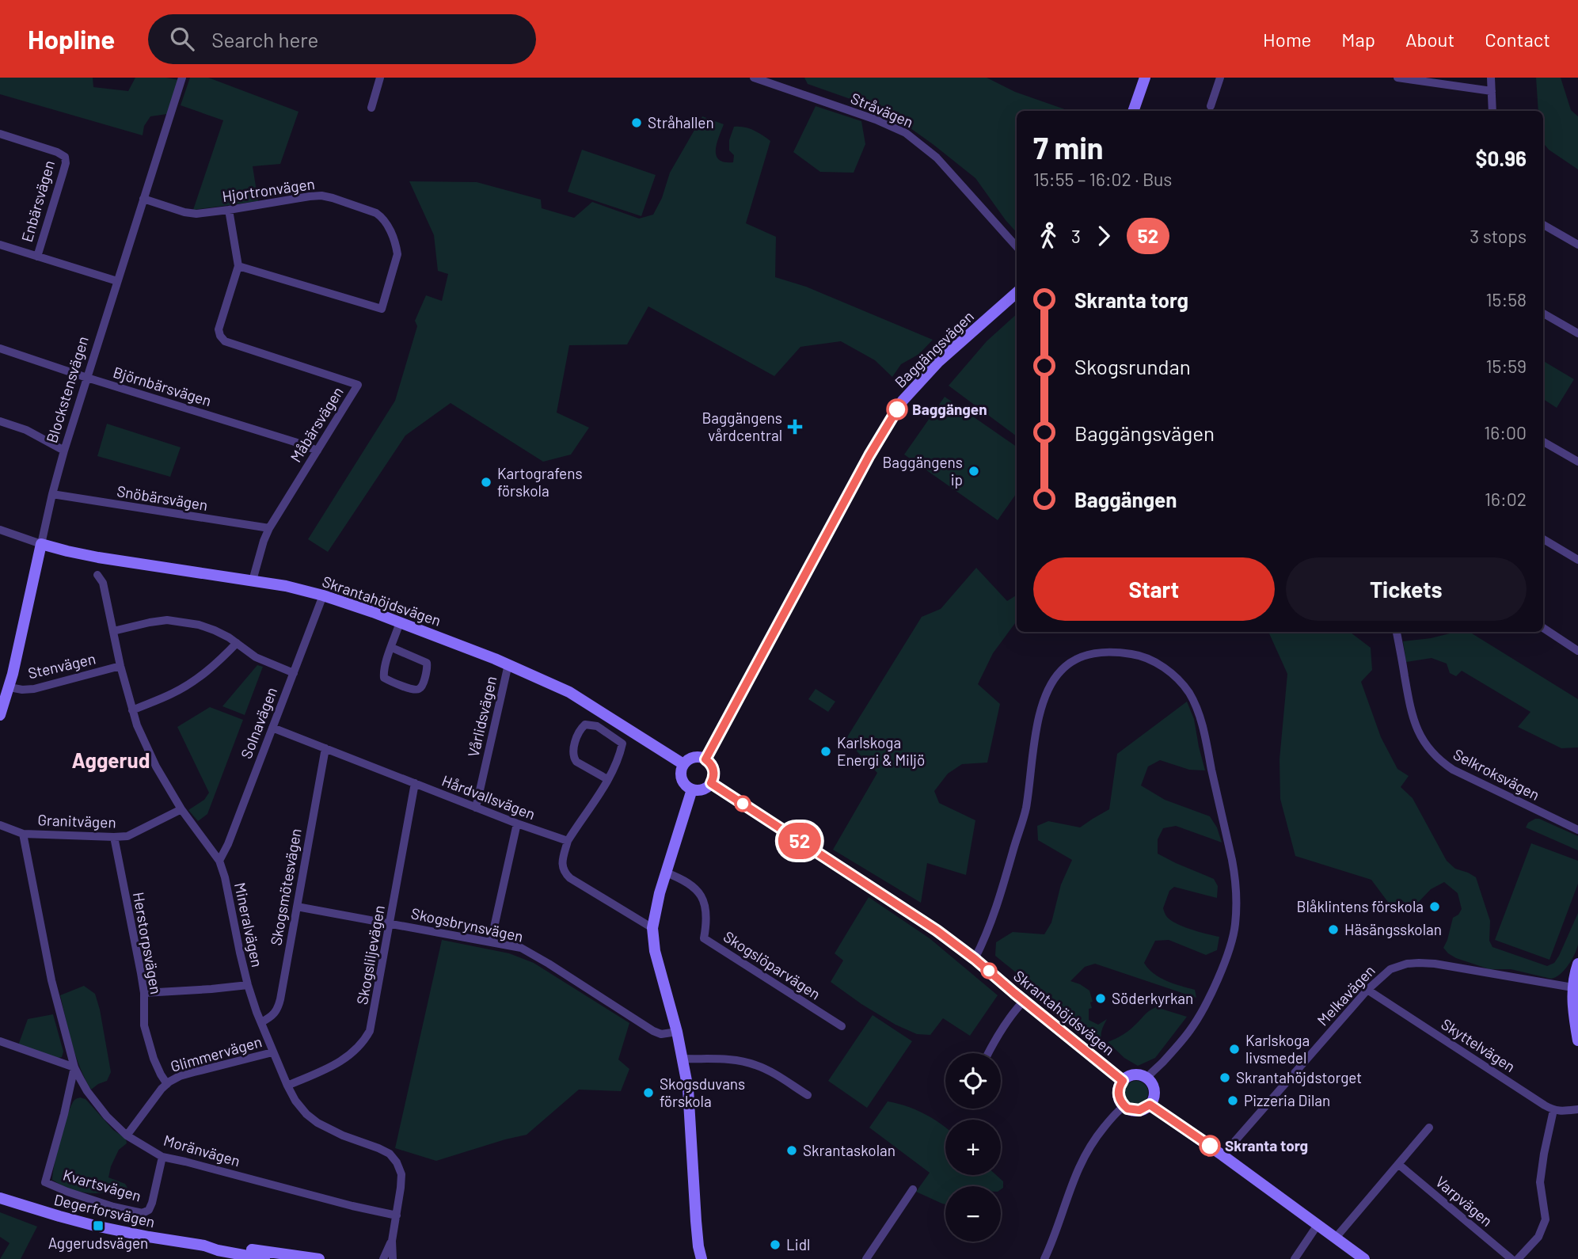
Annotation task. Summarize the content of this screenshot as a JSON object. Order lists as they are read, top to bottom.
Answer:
{
  "streets": {
    "street": [
      "Stråvägen",
      "Hjortronvägen",
      "Enbärsvägen",
      "Baggängsvägen",
      "Björnbärsvägen",
      "Blockstensvägen",
      "Måbärsvägen",
      "Snöbärsvägen",
      "Skrantahöjdsvägen",
      "Stenvägen",
      "Vårlidsvägen",
      "Solnavägen",
      "Selkroksvägen",
      "Hårdvallsvägen",
      "Granitvägen",
      "Skogsmötesvägen",
      "Mineralvägen",
      "Skogsbrynsvägen",
      "Herstorpsvägen",
      "Skogsliljevägen",
      "Skogslöparvägen",
      "Melkavägen",
      "Skyttelvägen",
      "Glimmervägen",
      "Moränvägen",
      "Kvartsvägen",
      "Varpvägen",
      "Degerforsvägen"
    ]
  },
  "crossings": [
    ["Hjortronvägen", "Blockstensvägen"],
    ["Hjortronvägen", "Måbärsvägen"],
    ["Enbärsvägen", "Blockstensvägen"],
    ["Baggängsvägen", "Skrantahöjdsvägen"],
    ["Björnbärsvägen", "Blockstensvägen"],
    ["Björnbärsvägen", "Måbärsvägen"],
    ["Blockstensvägen", "Snöbärsvägen"],
    ["Blockstensvägen", "Skrantahöjdsvägen"],
    ["Blockstensvägen", "Stenvägen"],
    ["Måbärsvägen", "Snöbärsvägen"],
    ["Måbärsvägen", "Skrantahöjdsvägen"],
    ["Skrantahöjdsvägen", "Vårlidsvägen"],
    ["Skrantahöjdsvägen", "Solnavägen"],
    ["Stenvägen", "Mineralvägen"],
    ["Vårlidsvägen", "Hårdvallsvägen"],
    ["Solnavägen", "Hårdvallsvägen"],
    ["Solnavägen", "Mineralvägen"],
    ["Hårdvallsvägen", "Skogsmötesvägen"],
    ["Hårdvallsvägen", "Skogsliljevägen"],
    ["Granitvägen", "Mineralvägen"],
    ["Granitvägen", "Herstorpsvägen"],
    ["Granitvägen", "Moränvägen"],
    ["Skogsmötesvägen", "Mineralvägen"],
    ["Skogsmötesvägen", "Skogsbrynsvägen"],
    ["Mineralvägen", "Skogsliljevägen"],
    ["Mineralvägen", "Glimmervägen"],
    ["Mineralvägen", "Moränvägen"],
    ["Skogsbrynsvägen", "Skogsliljevägen"],
    ["Herstorpsvägen", "Glimmervägen"],
    ["Melkavägen", "Skyttelvägen"],
    ["Glimmervägen", "Moränvägen"],
    ["Moränvägen", "Kvartsvägen"]
  ],
  "districts": ["Aggerud"],
  "places": {
    "other": [
      "Stråhallen",
      "Baggängen",
      "Baggängens ip",
      "Kartografens förskola",
      "Karlskoga Energi & Miljö",
      "Blåklintens förskola",
      "Häsängsskolan",
      "Söderkyrkan",
      "Karlskoga livsmedel",
      "Skrantahöjdstorget",
      "Skogsduvans förskola",
      "Pizzeria Dilan",
      "Skranta torg",
      "Skrantaskolan",
      "Lidl"
    ],
    "health": ["Baggängens vårdcentral"],
    "transit": ["Aggerudsvägen"]
  },
  "lines": ["bus line 52"],
  "page": {
    "header": "Hopline",
    "search": "Search here",
    "nav": [
      "Home",
      "Map",
      "About",
      "Contact"
    ],
    "on_map": "52",
    "heading": ["7 min", "15:55 – 16:02 · Bus", "$0.96"],
    "legs": ["3", "52", "3 stops"],
    "list": [
      {
        "name": "Skranta torg",
        "value": "15:58"
      },
      {
        "name": "Skogsrundan",
        "value": "15:59"
      },
      {
        "name": "Baggängsvägen",
        "value": "16:00"
      },
      {
        "name": "Baggängen",
        "value": "16:02"
      }
    ],
    "buttons": ["Start", "Tickets"],
    "map_buttons": ["+", "−"]
  }
}
